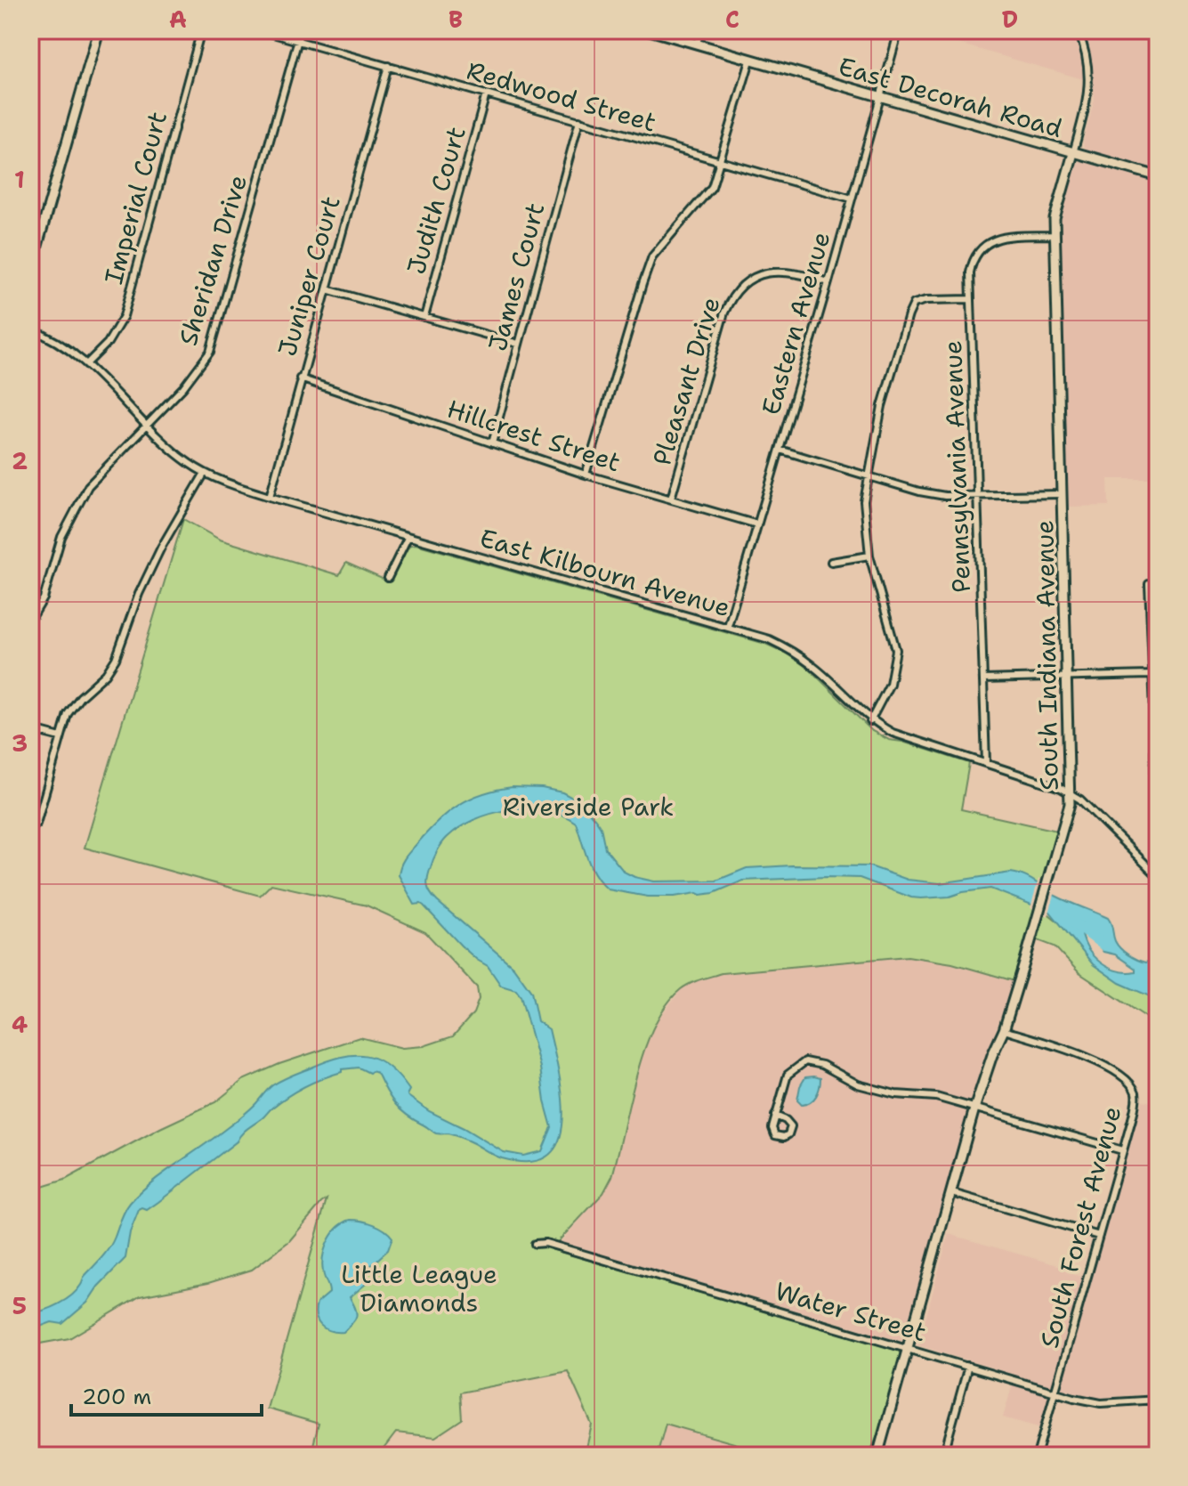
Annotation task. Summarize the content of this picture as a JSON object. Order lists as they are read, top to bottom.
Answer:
{
  "streets": {
    "street": [
      "Redwood Street",
      "East Decorah Road",
      "Imperial Court",
      "Judith Court",
      "Sheridan Drive",
      "Juniper Court",
      "James Court",
      "Eastern Avenue",
      "Pleasant Drive",
      "Hillcrest Street",
      "Pennsylvania Avenue",
      "East Kilbourn Avenue",
      "South Indiana Avenue",
      "South Forest Avenue",
      "Water Street"
    ]
  },
  "crossings": [
    ["Redwood Street", "Judith Court"],
    ["Redwood Street", "Sheridan Drive"],
    ["Redwood Street", "Juniper Court"],
    ["Redwood Street", "James Court"],
    ["Redwood Street", "Eastern Avenue"],
    ["East Decorah Road", "Eastern Avenue"],
    ["East Decorah Road", "South Indiana Avenue"],
    ["Imperial Court", "East Kilbourn Avenue"],
    ["Sheridan Drive", "East Kilbourn Avenue"],
    ["Juniper Court", "Hillcrest Street"],
    ["Juniper Court", "East Kilbourn Avenue"],
    ["James Court", "Hillcrest Street"],
    ["Eastern Avenue", "Pleasant Drive"],
    ["Eastern Avenue", "Hillcrest Street"],
    ["Eastern Avenue", "East Kilbourn Avenue"],
    ["Pleasant Drive", "Hillcrest Street"],
    ["Pennsylvania Avenue", "East Kilbourn Avenue"],
    ["Pennsylvania Avenue", "South Indiana Avenue"],
    ["East Kilbourn Avenue", "South Indiana Avenue"],
    ["South Indiana Avenue", "South Forest Avenue"],
    ["South Indiana Avenue", "Water Street"],
    ["South Forest Avenue", "Water Street"]
  ],
  "parks": ["Riverside Park", "Little League Diamonds"],
  "scale_bar": "200 m",
  "grid": {
    "columns": [
      "A",
      "B",
      "C",
      "D"
    ],
    "rows": [
      "1",
      "2",
      "3",
      "4",
      "5"
    ]
  }
}
